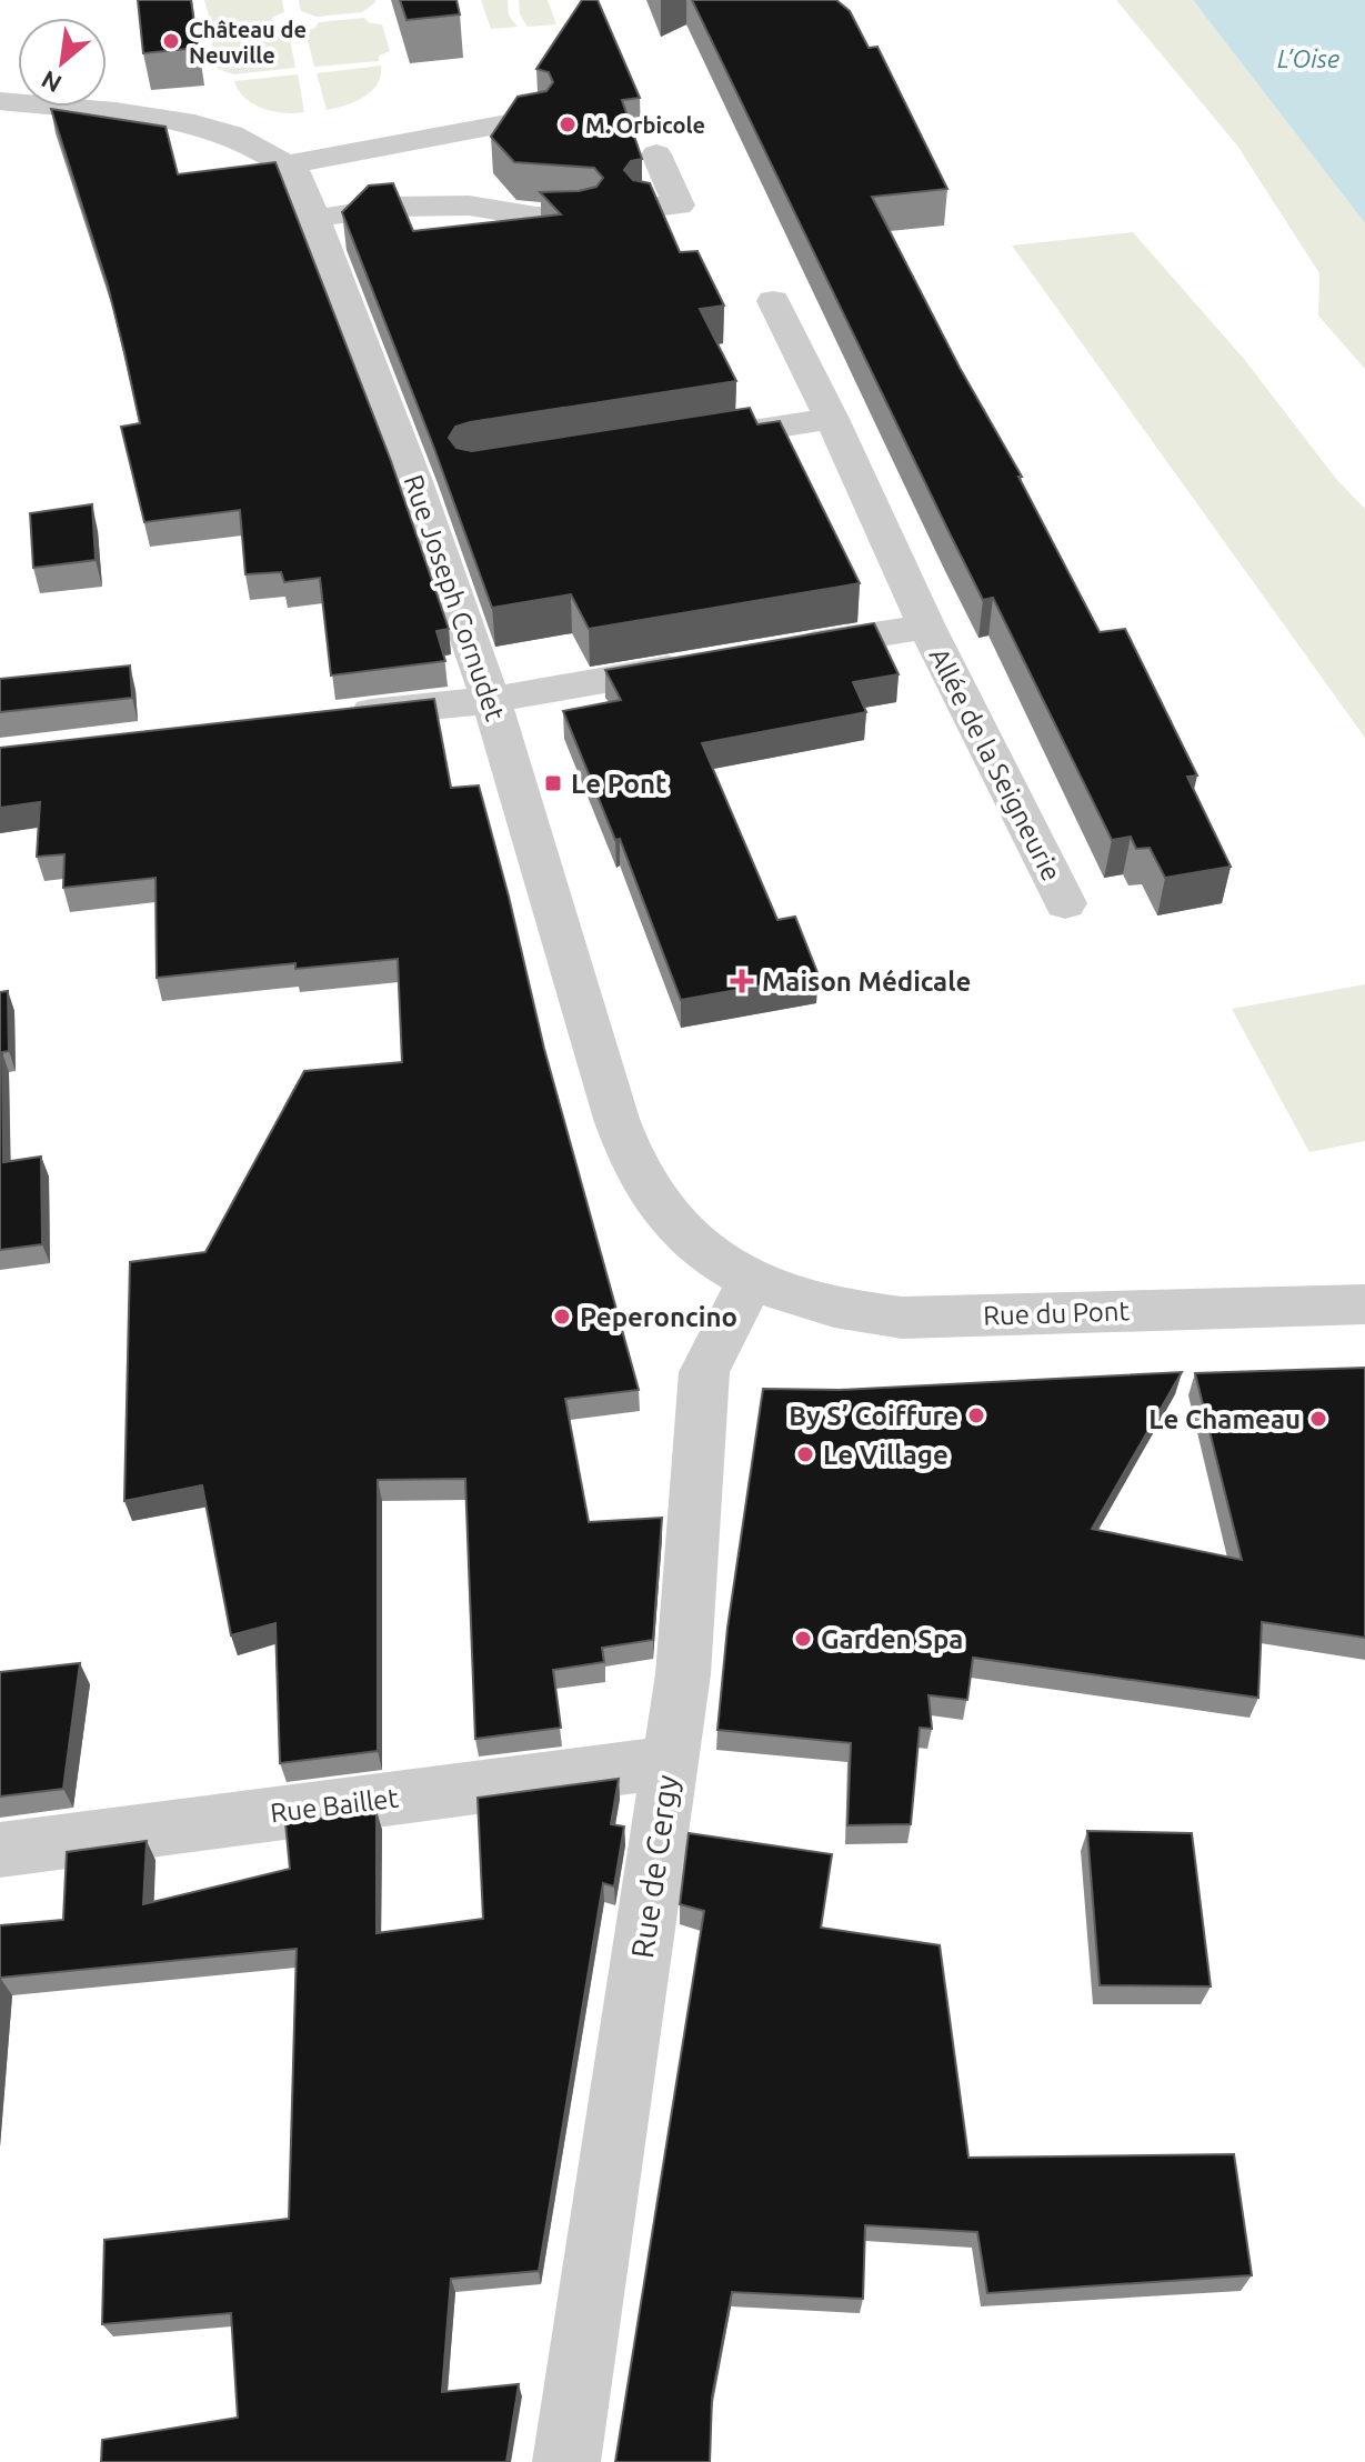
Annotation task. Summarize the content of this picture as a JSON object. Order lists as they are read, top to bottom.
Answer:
{
  "streets": {
    "street": [
      "Rue Joseph Cornudet",
      "Allée de la Seigneurie",
      "Rue du Pont",
      "Rue Baillet",
      "Rue de Cergy"
    ]
  },
  "crossings": [
    ["Rue Joseph Cornudet", "Rue du Pont"],
    ["Rue Joseph Cornudet", "Rue de Cergy"],
    ["Rue du Pont", "Rue de Cergy"],
    ["Rue Baillet", "Rue de Cergy"]
  ],
  "water": ["L’Oise"],
  "places": {
    "other": [
      "Château de Neuville",
      "M. Orbicole",
      "Peperoncino",
      "By S’ Coiffure",
      "Le Chameau",
      "Le Village",
      "Garden Spa"
    ],
    "transit": ["Le Pont"],
    "health": ["Maison Médicale"]
  },
  "north": "bottom left"
}
